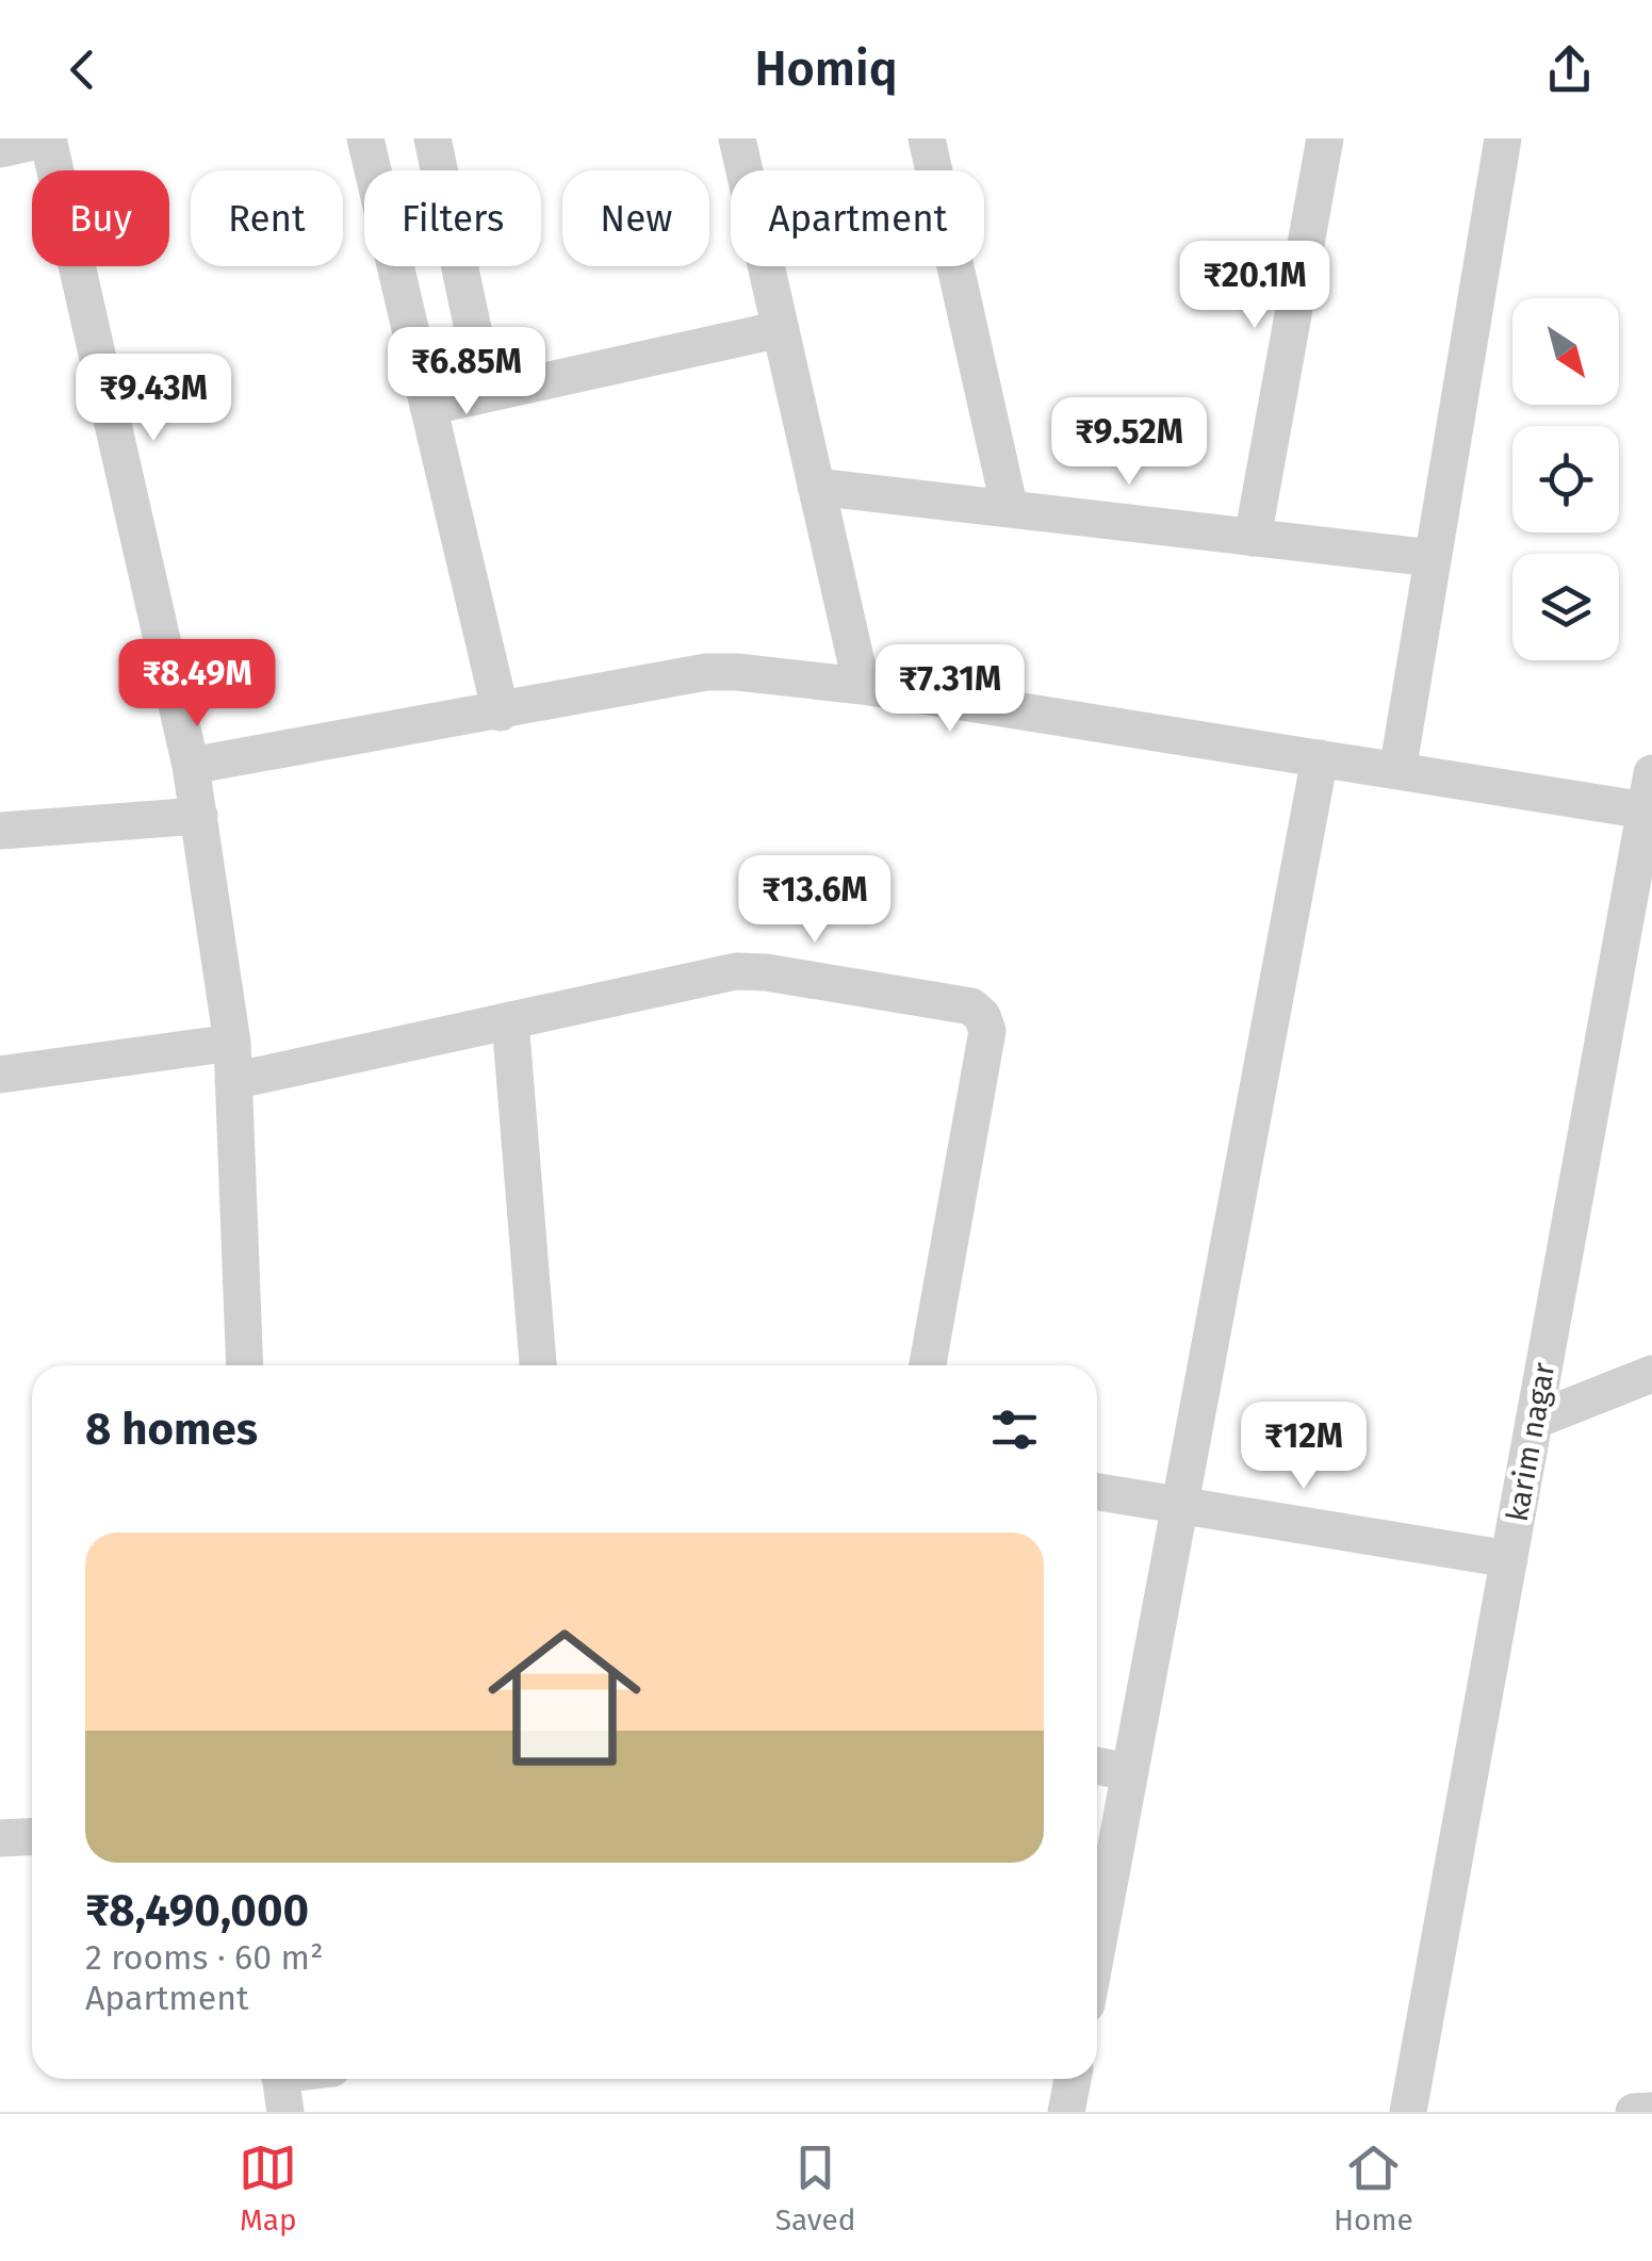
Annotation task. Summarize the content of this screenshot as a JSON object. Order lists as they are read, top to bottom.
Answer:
{
  "streets": {
    "street": ["karim nagar"]
  },
  "north": "bottom right",
  "page": {
    "header": "Homiq",
    "chip": [
      "Buy",
      "Rent",
      "Filters",
      "New",
      "Apartment"
    ],
    "price": [
      "₹20.1M",
      "₹6.85M",
      "₹9.43M",
      "₹9.52M",
      "₹8.49M",
      "₹7.31M",
      "₹13.6M",
      "₹12M"
    ],
    "heading": "8 homes",
    "list": [
      {
        "name": "₹8,490,000",
        "note": "2 rooms · 60 m² · Apartment"
      }
    ],
    "tabs": ["Map", "Saved", "Home"]
  }
}
